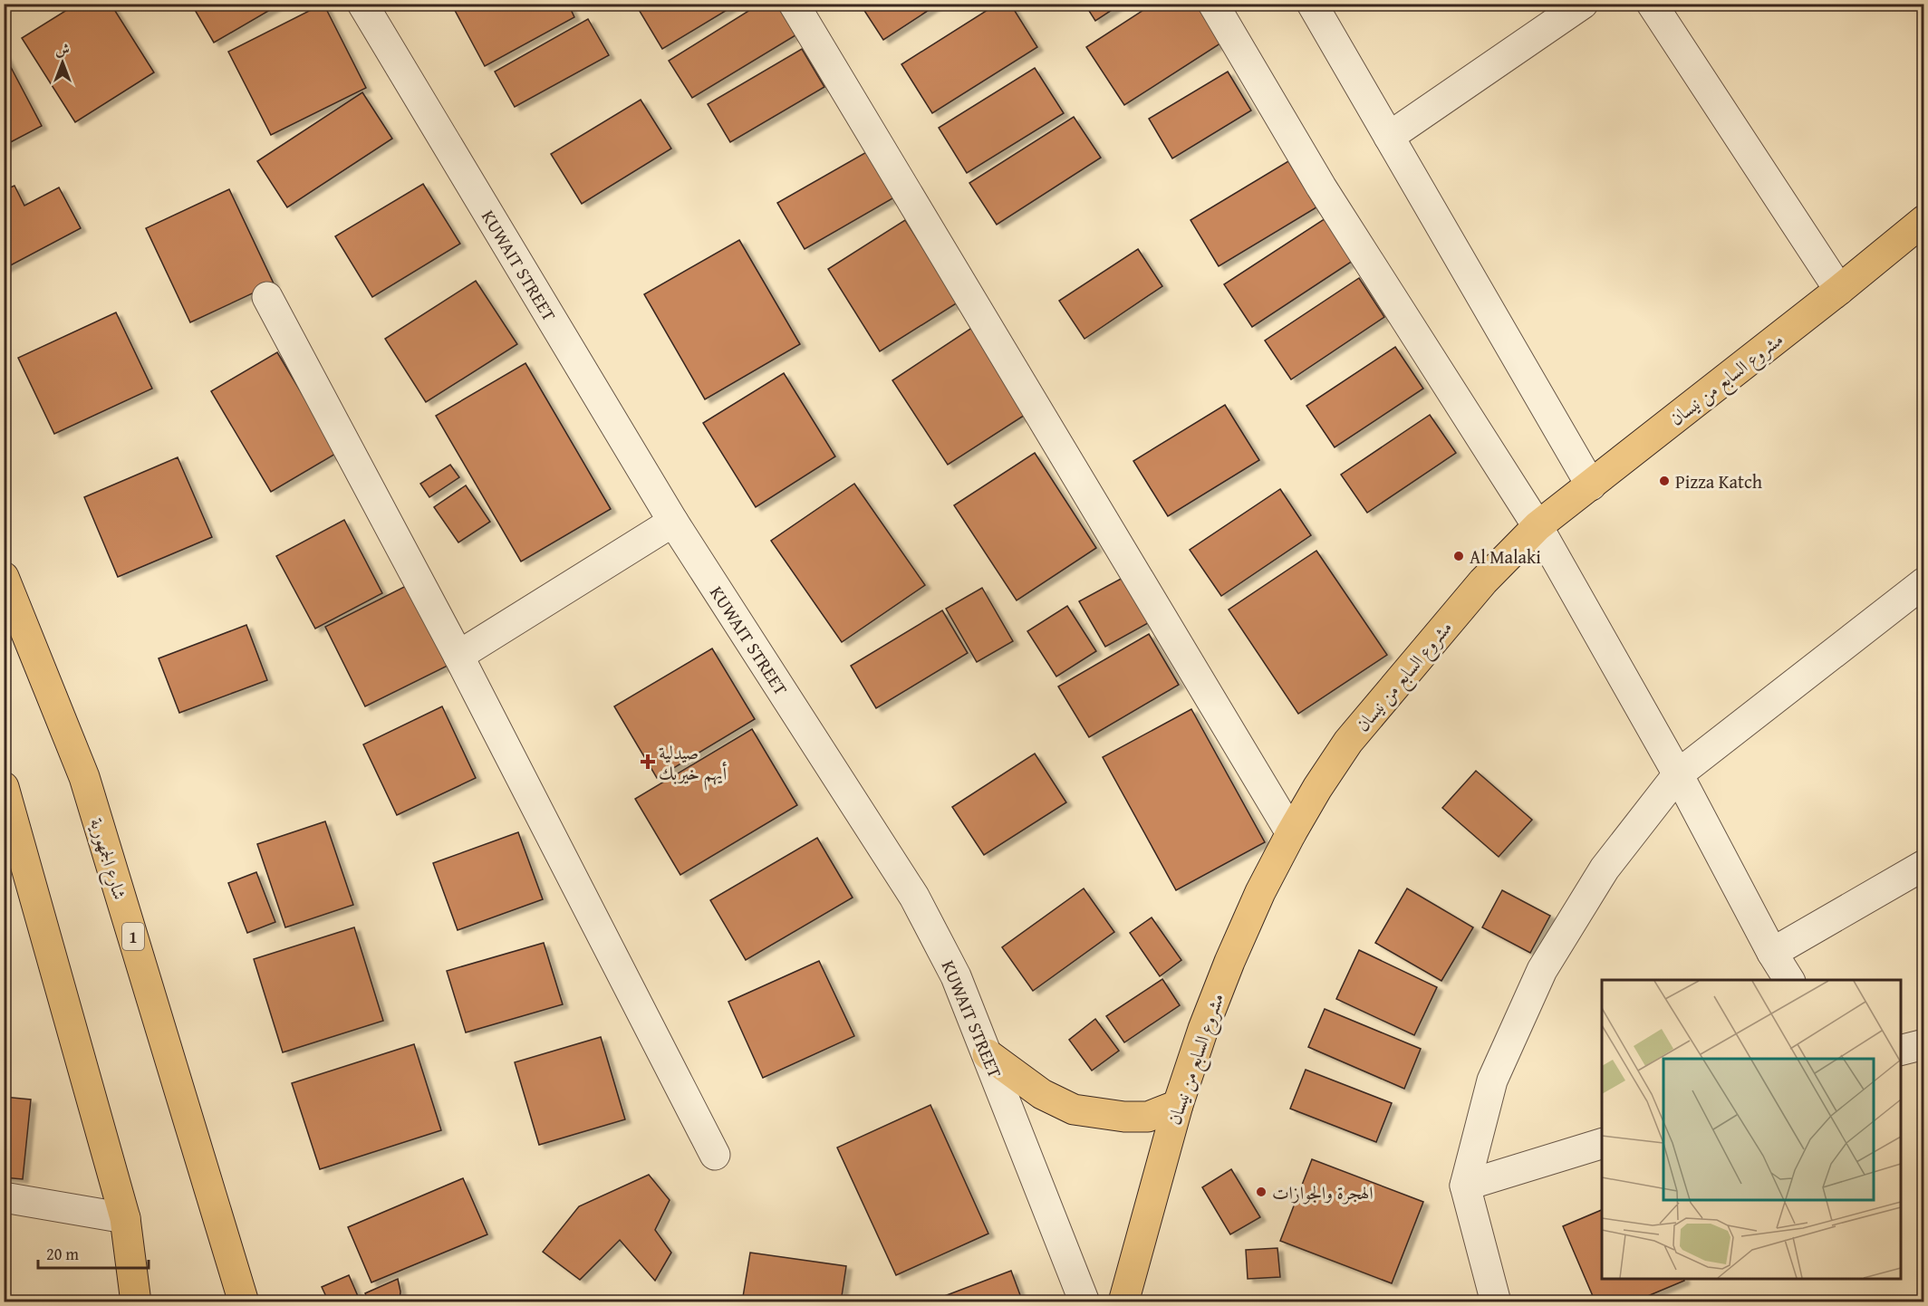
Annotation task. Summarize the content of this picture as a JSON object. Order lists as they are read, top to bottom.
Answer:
{
  "streets": {
    "main road": ["مشروع السابع من نيسان", "شارع الجمهورية", "1"],
    "street": ["KUWAIT STREET"]
  },
  "places": {
    "other": ["Pizza Katch", "Al Malaki", "الهجرة والجوازات"],
    "health": ["صيدلية أيهم خيربك"]
  },
  "scale_bar": "20 m",
  "north": "top"
}
